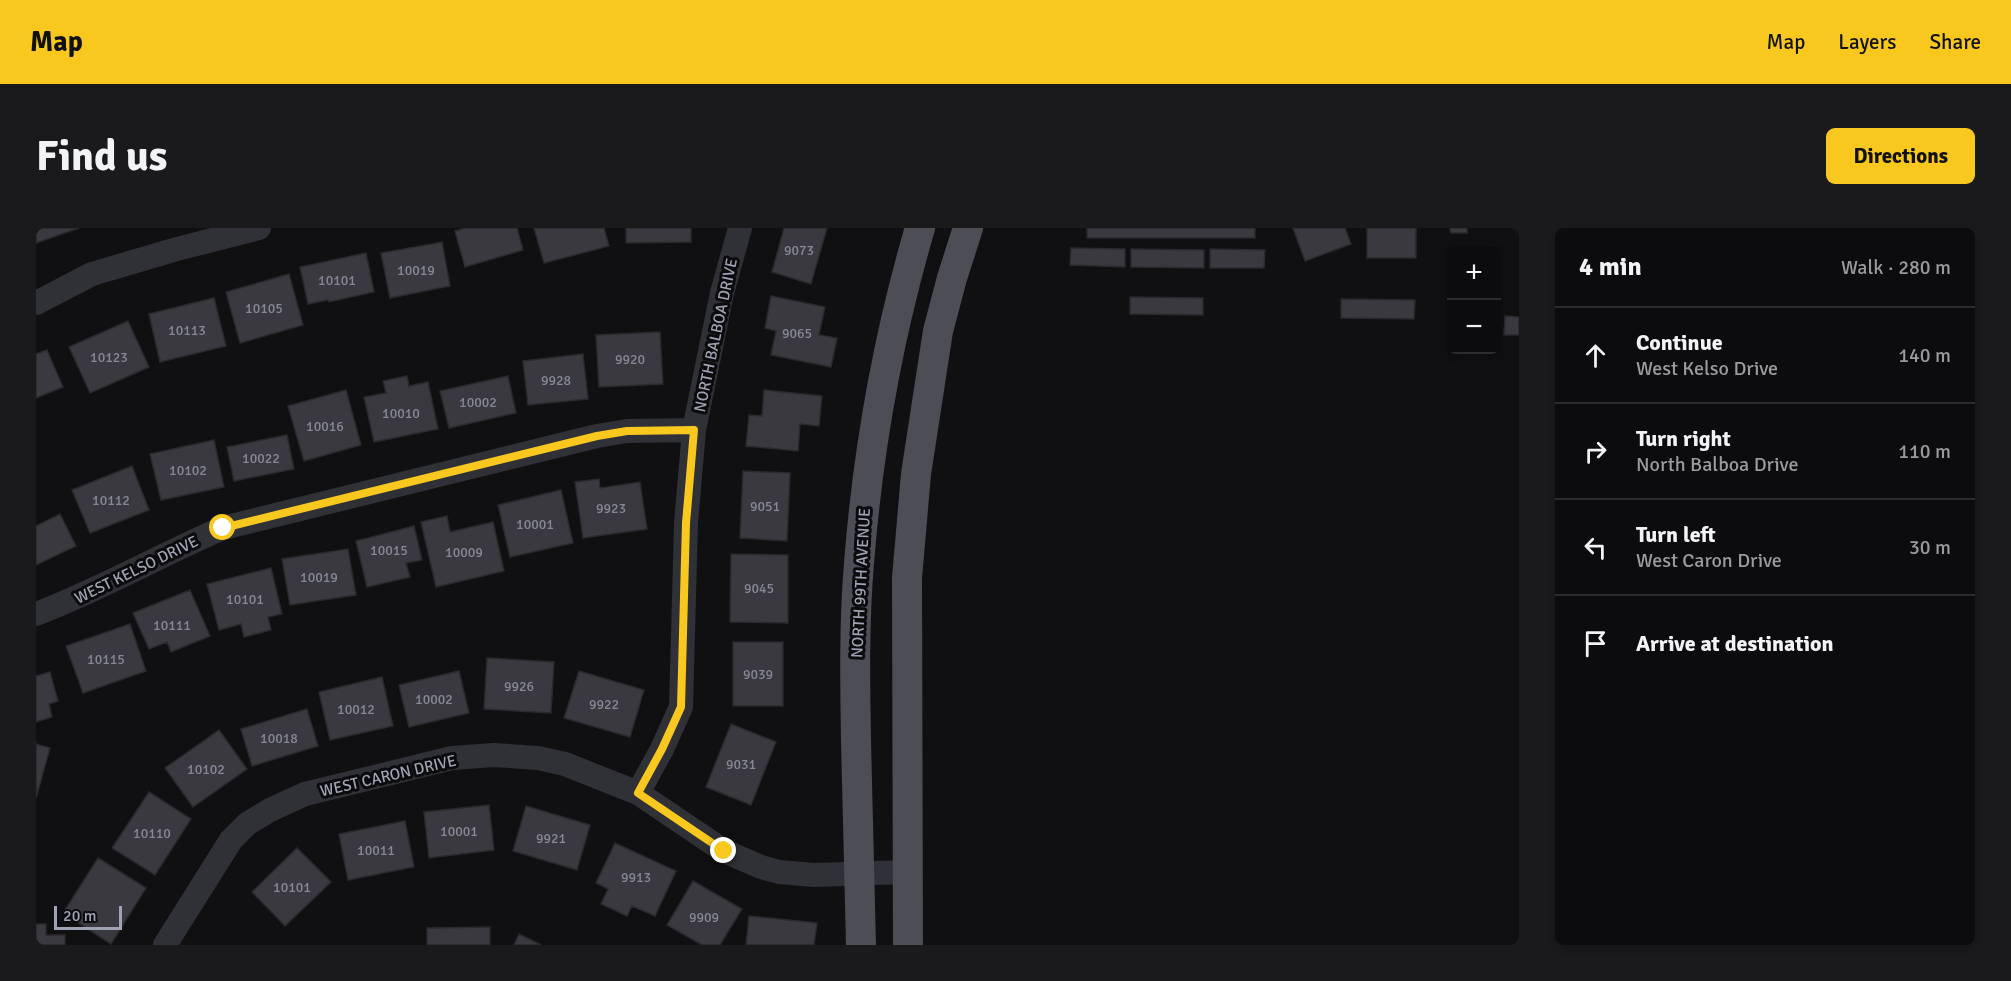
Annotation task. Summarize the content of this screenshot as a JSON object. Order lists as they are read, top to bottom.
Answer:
{
  "streets": {
    "main road": ["NORTH 99TH AVENUE"],
    "street": ["NORTH BALBOA DRIVE", "WEST KELSO DRIVE", "WEST CARON DRIVE"]
  },
  "crossings": [
    ["NORTH BALBOA DRIVE", "WEST KELSO DRIVE"],
    ["NORTH BALBOA DRIVE", "WEST CARON DRIVE"],
    ["NORTH 99TH AVENUE", "WEST CARON DRIVE"]
  ],
  "house_numbers": [
    "9073",
    "10019",
    "10101",
    "10105",
    "10113",
    "9065",
    "10123",
    "9920",
    "9928",
    "10002",
    "10010",
    "10016",
    "10022",
    "10102",
    "10112",
    "9051",
    "9923",
    "10001",
    "10015",
    "10009",
    "10019",
    "9045",
    "10101",
    "10111",
    "10115",
    "9039",
    "9926",
    "10002",
    "9922",
    "10012",
    "10018",
    "9031",
    "10102",
    "10001",
    "10110",
    "9921",
    "10011",
    "9913",
    "10101",
    "9909"
  ],
  "scale_bar": "20 m",
  "page": {
    "header": "Map",
    "nav": ["Map", "Layers", "Share"],
    "buttons": "Directions",
    "title": "Find us",
    "heading": ["4 min", "Walk · 280 m"],
    "map_buttons": ["+", "−"],
    "list": [
      ["Continue", "West Kelso Drive", "140 m"],
      ["Turn right", "North Balboa Drive", "110 m"],
      ["Turn left", "West Caron Drive", "30 m"],
      "Arrive at destination"
    ],
    "scale": "20 m"
  }
}
